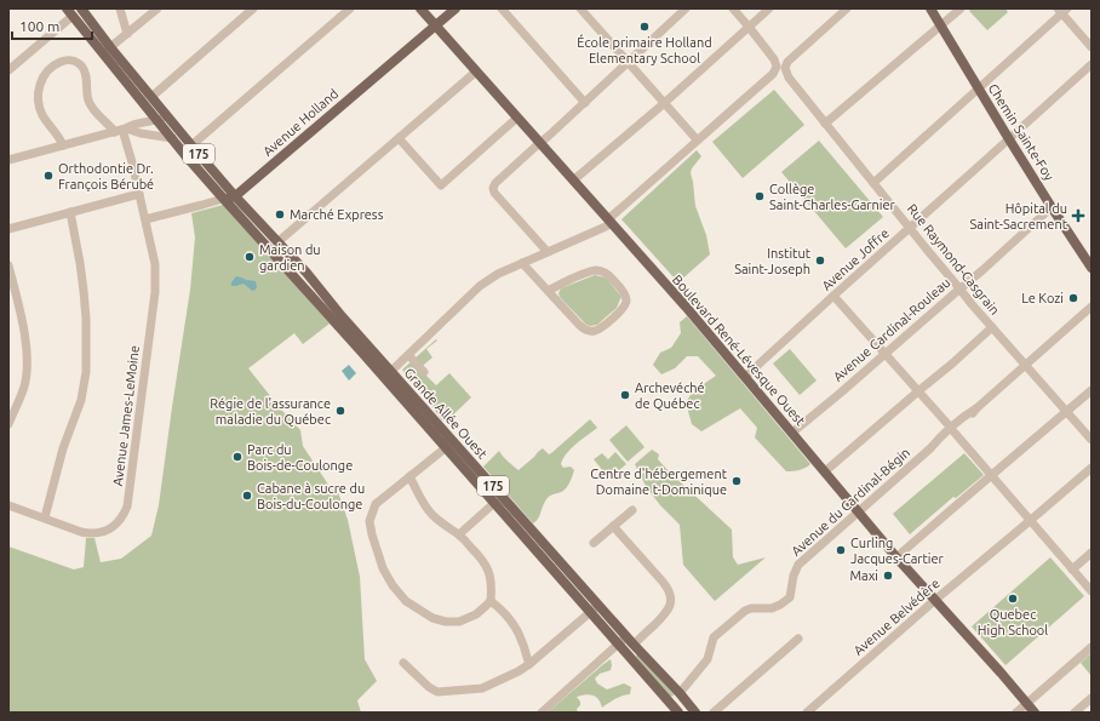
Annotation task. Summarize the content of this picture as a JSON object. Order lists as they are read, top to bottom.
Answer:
{
  "streets": {
    "main road": [
      "Avenue Holland",
      "Chemin Sainte-Foy",
      "175",
      "Boulevard René-Lévesque Ouest",
      "Grande Allée Ouest"
    ],
    "street": [
      "Avenue Joffre",
      "Rue Raymond-Casgrain",
      "Avenue Cardinal-Rouleau",
      "Avenue James-LeMoine",
      "Avenue du Cardinal-Bégin",
      "Avenue Belvédère"
    ]
  },
  "crossings": [
    ["Avenue Holland", "175"],
    ["Avenue Holland", "Boulevard René-Lévesque Ouest"],
    ["Avenue Holland", "Grande Allée Ouest"],
    ["Avenue Holland", "Avenue James-LeMoine"],
    ["Chemin Sainte-Foy", "Avenue Joffre"],
    ["Chemin Sainte-Foy", "Avenue Cardinal-Rouleau"],
    ["175", "Grande Allée Ouest"],
    ["Avenue Joffre", "Rue Raymond-Casgrain"],
    ["Avenue Joffre", "Boulevard René-Lévesque Ouest"],
    ["Rue Raymond-Casgrain", "Avenue Cardinal-Rouleau"],
    ["Rue Raymond-Casgrain", "Avenue du Cardinal-Bégin"],
    ["Avenue Cardinal-Rouleau", "Boulevard René-Lévesque Ouest"],
    ["Boulevard René-Lévesque Ouest", "Avenue du Cardinal-Bégin"],
    ["Boulevard René-Lévesque Ouest", "Avenue Belvédère"],
    ["Grande Allée Ouest", "Avenue du Cardinal-Bégin"]
  ],
  "places": {
    "other": [
      "École primaire Holland Elementary School",
      "Orthodontie Dr. François Bérubé",
      "Collège Saint-Charles-Garnier",
      "Marché Express",
      "Maison du gardien",
      "Institut Saint-Joseph",
      "Le Kozi",
      "Archevéché de Québec",
      "Régie de l'assurance maladie du Québec",
      "Parc du Bois-de-Coulonge",
      "Centre d'hébergement Domaine t-Dominique",
      "Cabane à sucre du Bois-du-Coulonge",
      "Curling Jacques-Cartier",
      "Maxi",
      "Quebec High School"
    ],
    "health": ["Hôpital du Saint-Sacrement"]
  },
  "scale_bar": "100 m"
}
